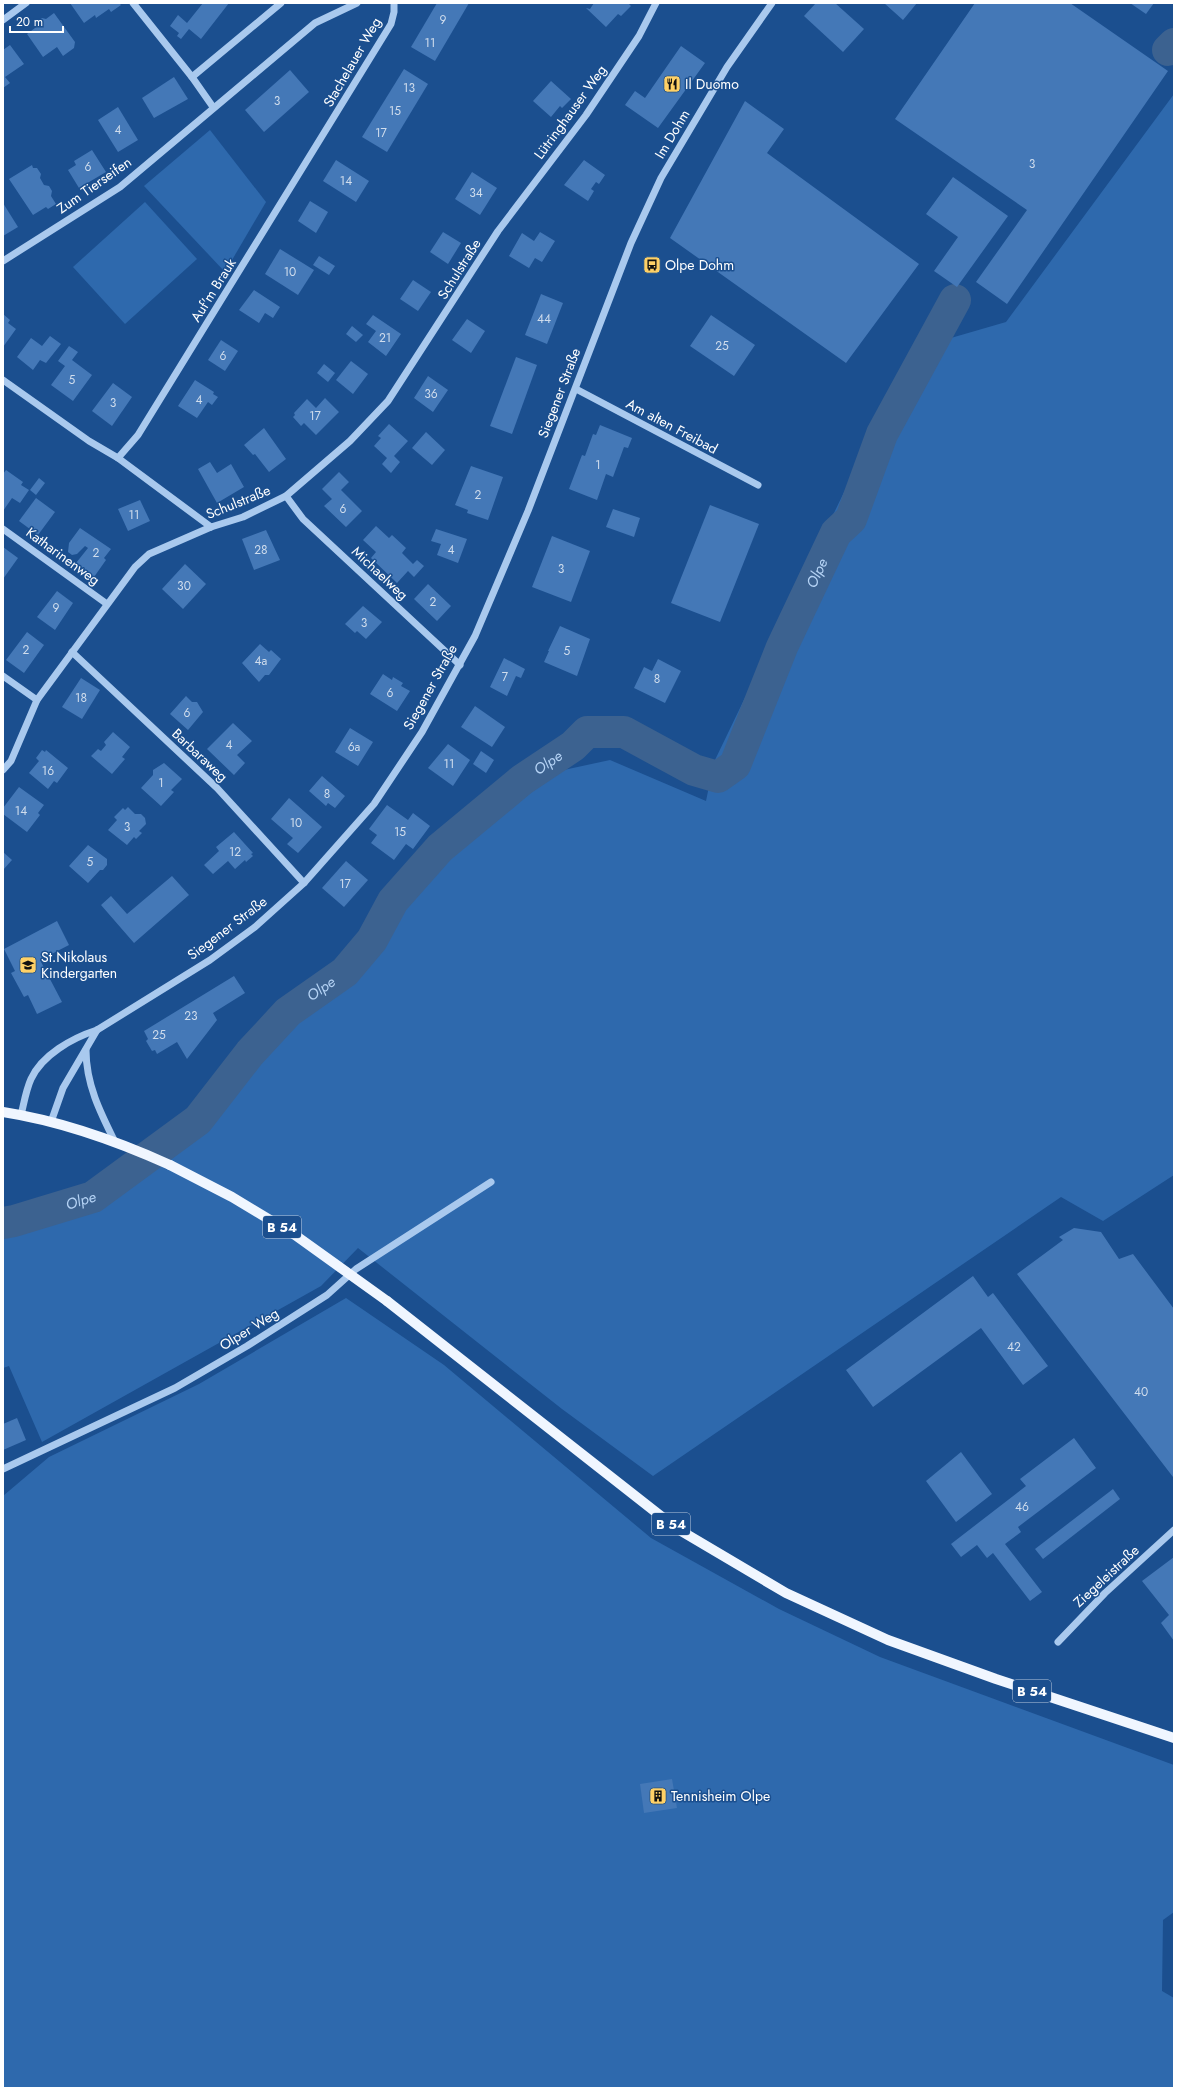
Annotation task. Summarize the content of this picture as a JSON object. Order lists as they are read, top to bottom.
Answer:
{
  "streets": {
    "main road": ["B 54"],
    "street": [
      "Stachelauer Weg",
      "Lütringhauser Weg",
      "Im Dohm",
      "Zum Tierseifen",
      "Schulstraße",
      "Auf'm Brauk",
      "Siegener Straße",
      "Am alten Freibad",
      "Katharinenweg",
      "Michaelweg",
      "Barbaraweg",
      "Olper Weg",
      "Ziegeleistraße"
    ]
  },
  "crossings": [
    ["Stachelauer Weg", "Zum Tierseifen"],
    ["Stachelauer Weg", "Auf'm Brauk"],
    ["Lütringhauser Weg", "Schulstraße"],
    ["Im Dohm", "Siegener Straße"],
    ["Schulstraße", "Katharinenweg"],
    ["Schulstraße", "Michaelweg"],
    ["Schulstraße", "Barbaraweg"],
    ["Siegener Straße", "Am alten Freibad"],
    ["Siegener Straße", "Michaelweg"],
    ["Siegener Straße", "Barbaraweg"],
    ["Siegener Straße", "B 54"]
  ],
  "water": ["Olpe"],
  "places": {
    "restaurant": ["Il Duomo"],
    "bus stop": ["Olpe Dohm"],
    "school or university": ["St.Nikolaus Kindergarten"],
    "building": ["Tennisheim Olpe"]
  },
  "house_numbers": [
    "9",
    "11",
    "13",
    "3",
    "15",
    "4",
    "17",
    "3",
    "6",
    "14",
    "34",
    "10",
    "44",
    "21",
    "25",
    "6",
    "5",
    "36",
    "4",
    "3",
    "17",
    "1",
    "2",
    "6",
    "11",
    "28",
    "4",
    "2",
    "3",
    "30",
    "2",
    "9",
    "3",
    "2",
    "5",
    "4a",
    "7",
    "8",
    "6",
    "18",
    "6",
    "4",
    "6a",
    "11",
    "16",
    "1",
    "8",
    "14",
    "10",
    "3",
    "15",
    "12",
    "5",
    "17",
    "23",
    "25",
    "42",
    "40",
    "46"
  ],
  "scale_bar": "20 m"
}
